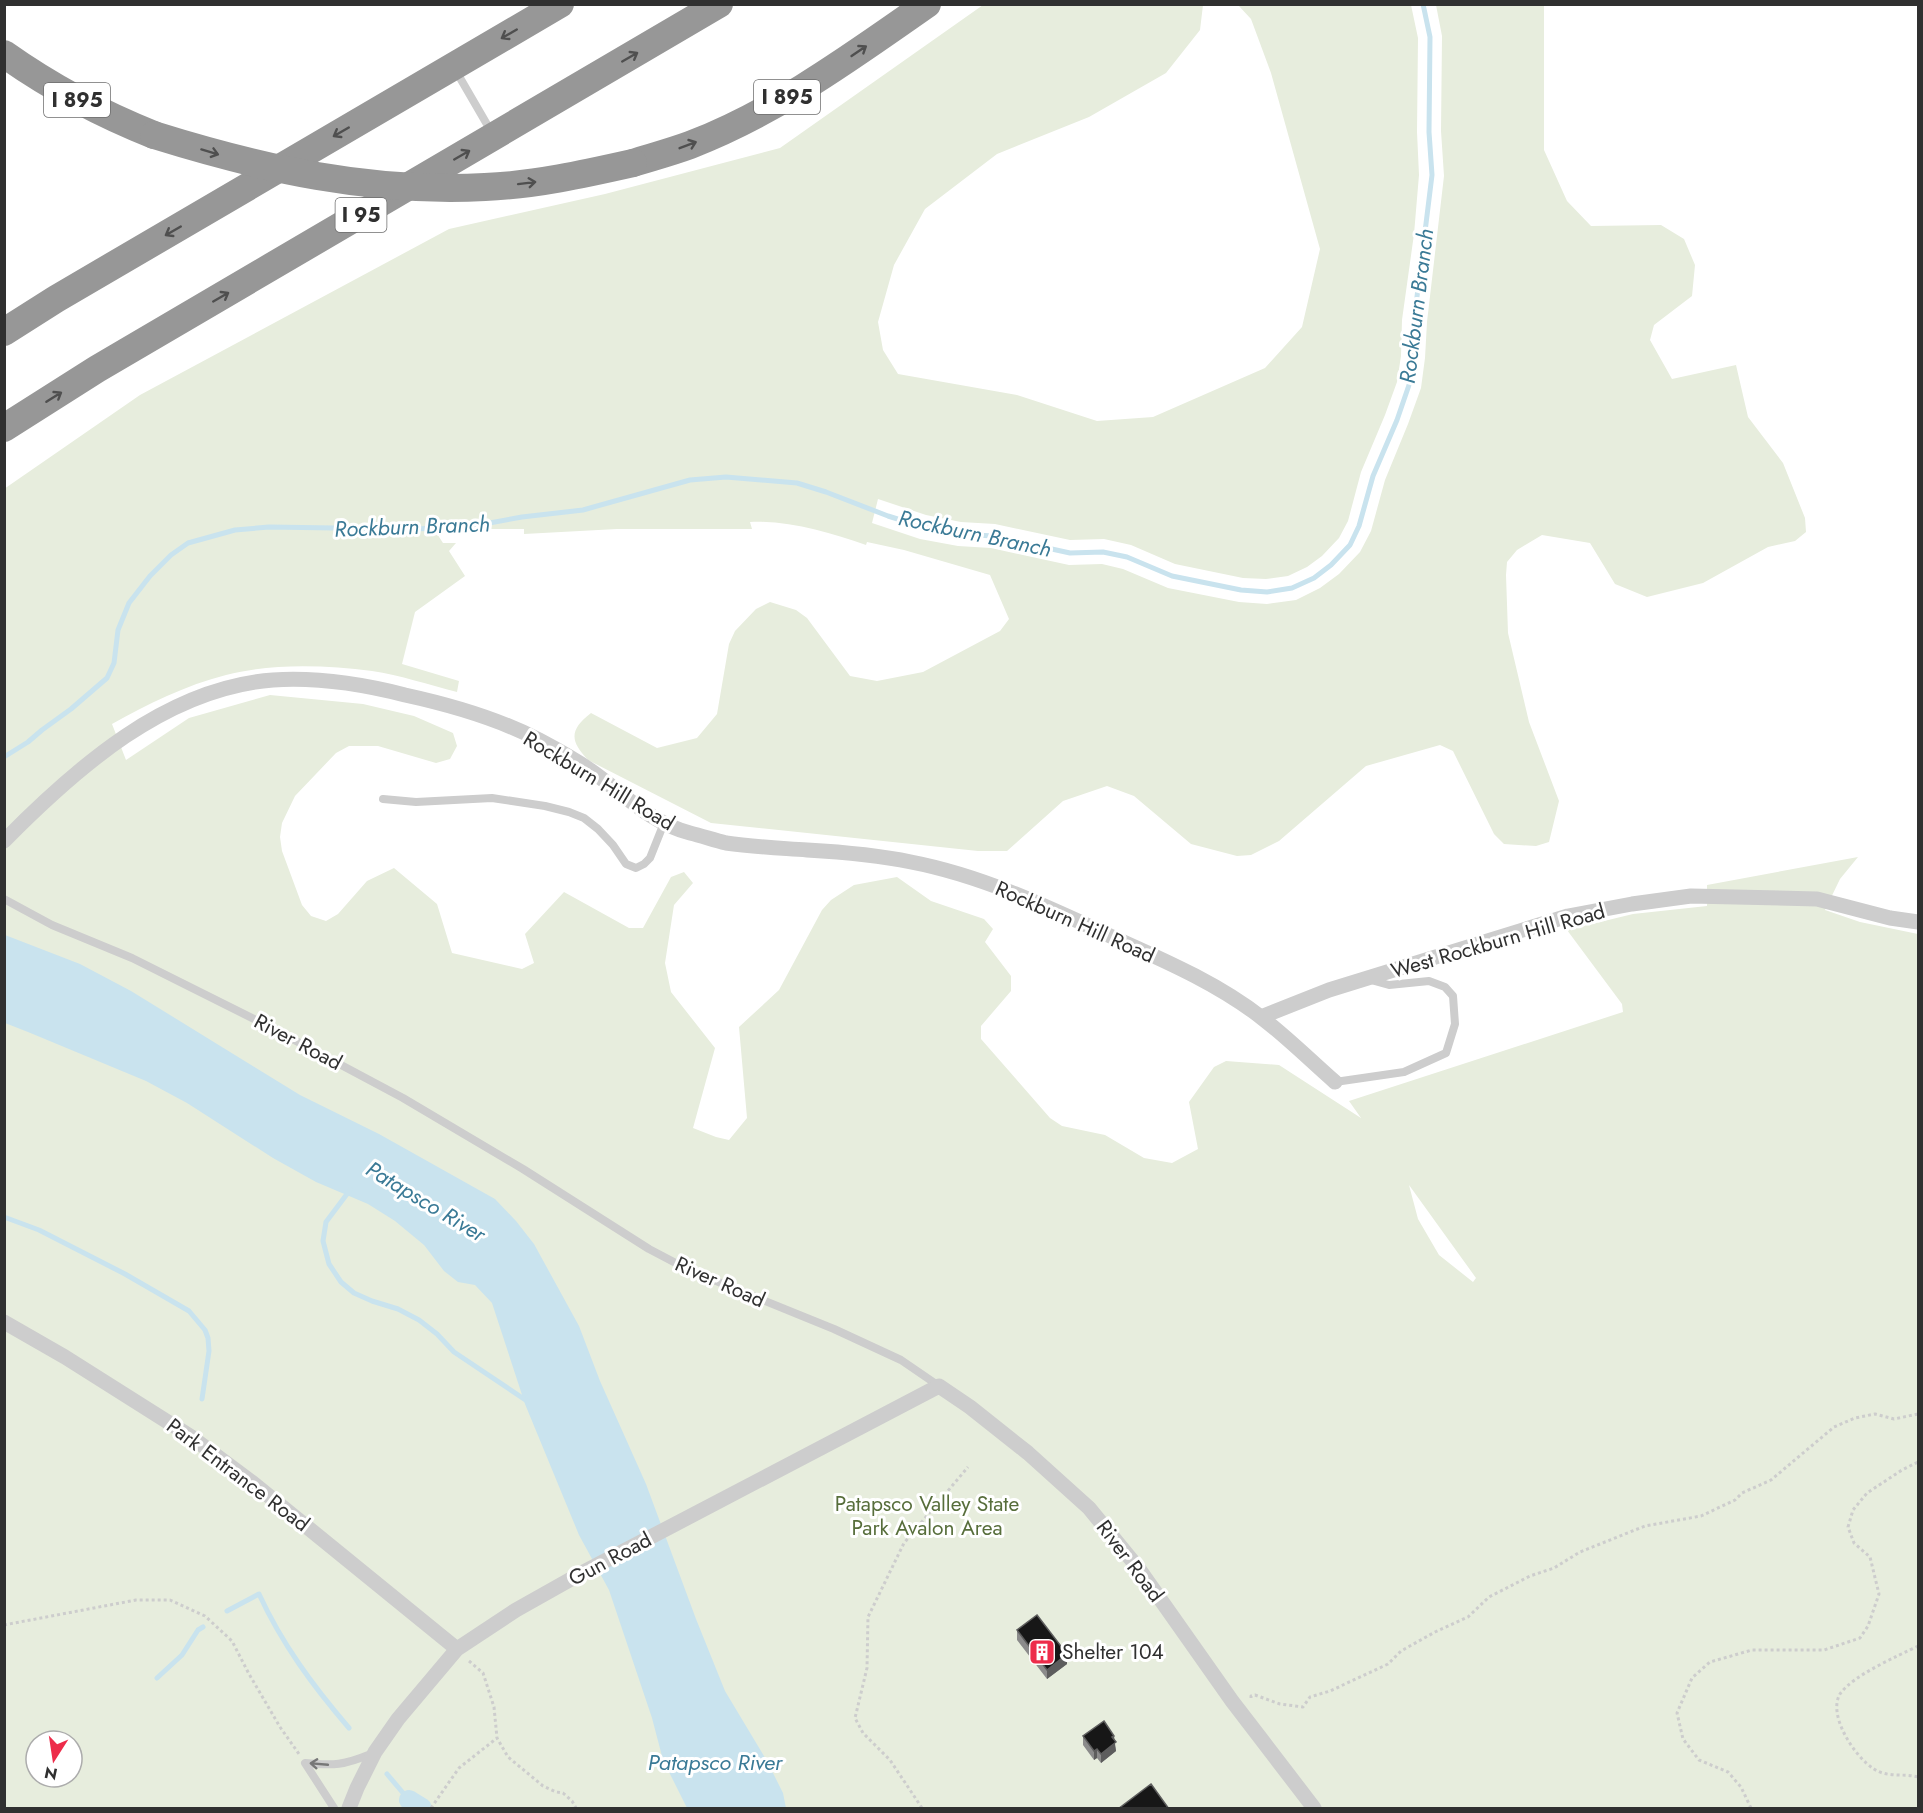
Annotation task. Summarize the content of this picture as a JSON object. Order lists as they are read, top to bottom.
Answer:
{
  "streets": {
    "highway": ["I 895", "I 95"],
    "street": [
      "Rockburn Hill Road",
      "West Rockburn Hill Road",
      "River Road",
      "Park Entrance Road",
      "Gun Road"
    ]
  },
  "crossings": [
    ["Rockburn Hill Road", "West Rockburn Hill Road"],
    ["River Road", "Gun Road"],
    ["Park Entrance Road", "Gun Road"]
  ],
  "water": ["Rockburn Branch", "Patapsco River"],
  "parks": ["Patapsco Valley State Park Avalon Area"],
  "places": {
    "building": ["Shelter 104"]
  },
  "north": "bottom"
}
